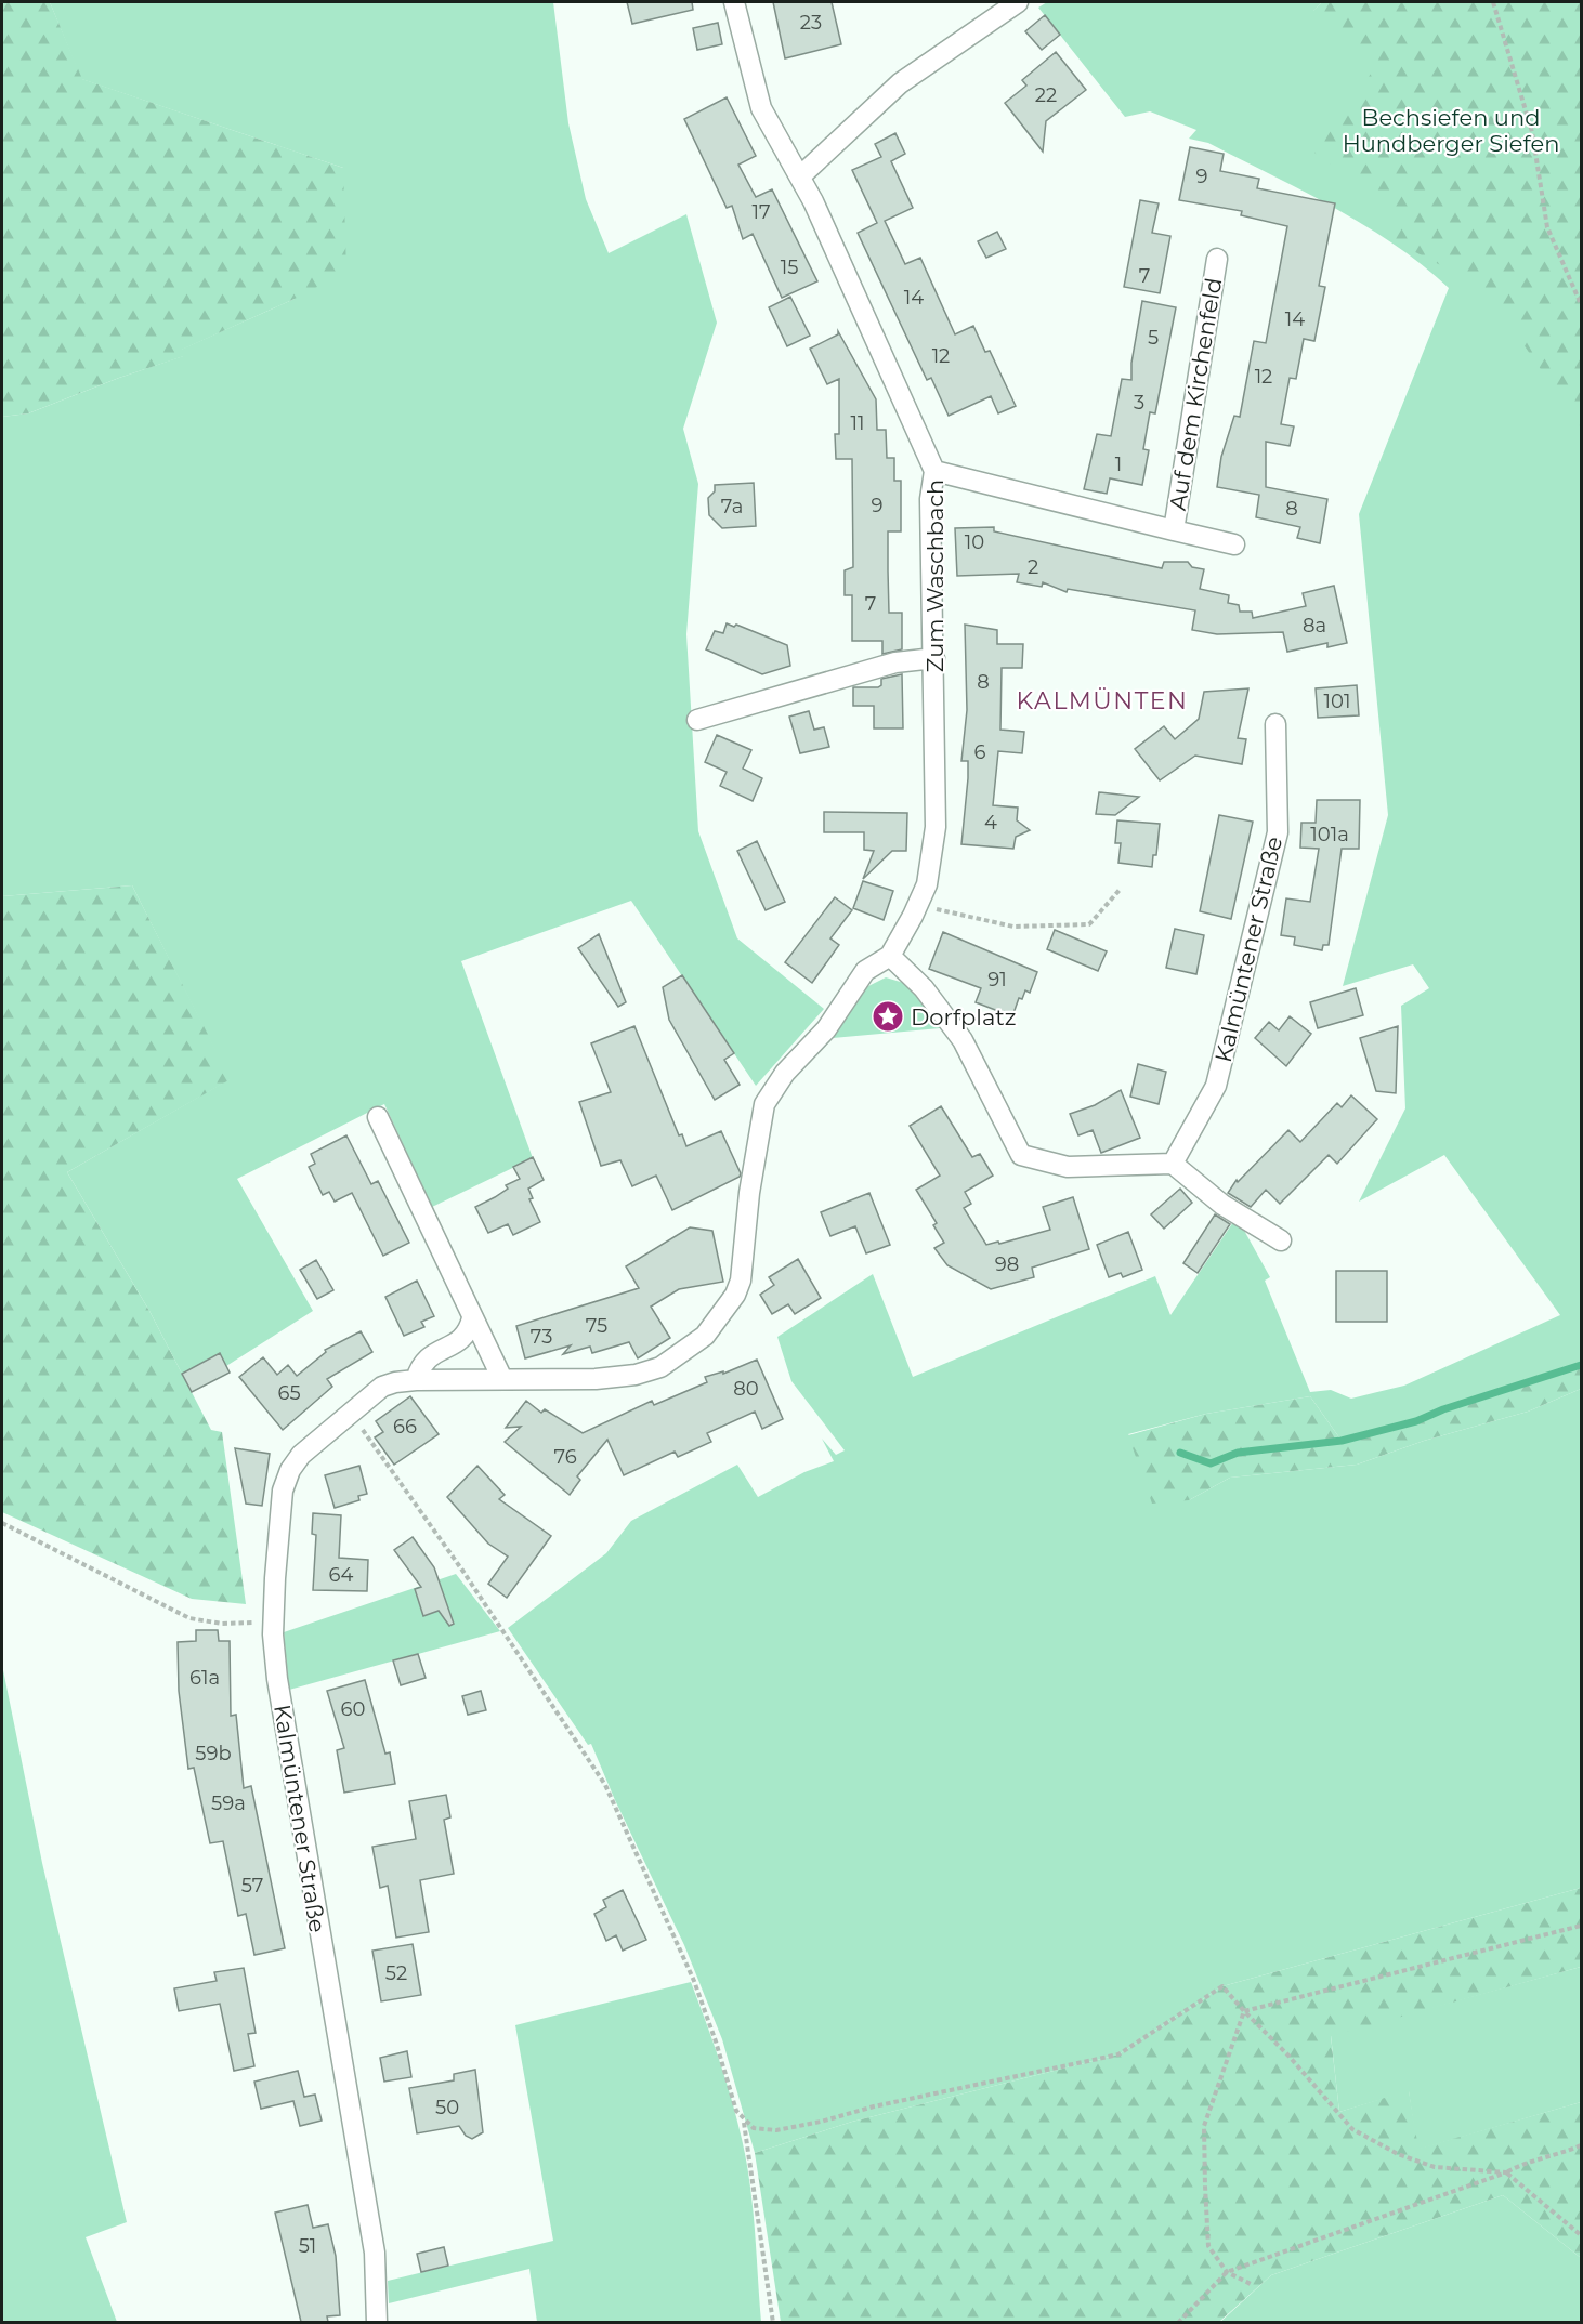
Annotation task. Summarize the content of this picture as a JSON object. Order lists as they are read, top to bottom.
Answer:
{
  "streets": {
    "street": ["Auf dem Kirchenfeld", "Zum Waschbach", "Kalmüntener Straße"]
  },
  "crossings": [
    ["Auf dem Kirchenfeld", "Zum Waschbach"],
    ["Zum Waschbach", "Kalmüntener Straße"]
  ],
  "districts": ["KALMÜNTEN"],
  "parks": ["Bechsiefen und Hundberger Siefen"],
  "places": {
    "place": ["Dorfplatz"]
  },
  "house_numbers": [
    "23",
    "22",
    "9",
    "17",
    "15",
    "7",
    "14",
    "14",
    "5",
    "12",
    "12",
    "3",
    "11",
    "1",
    "9",
    "7a",
    "8",
    "10",
    "2",
    "7",
    "8a",
    "8",
    "101",
    "6",
    "4",
    "101a",
    "91",
    "98",
    "75",
    "73",
    "80",
    "65",
    "66",
    "76",
    "64",
    "61a",
    "60",
    "59b",
    "59a",
    "57",
    "52",
    "50",
    "51"
  ]
}
